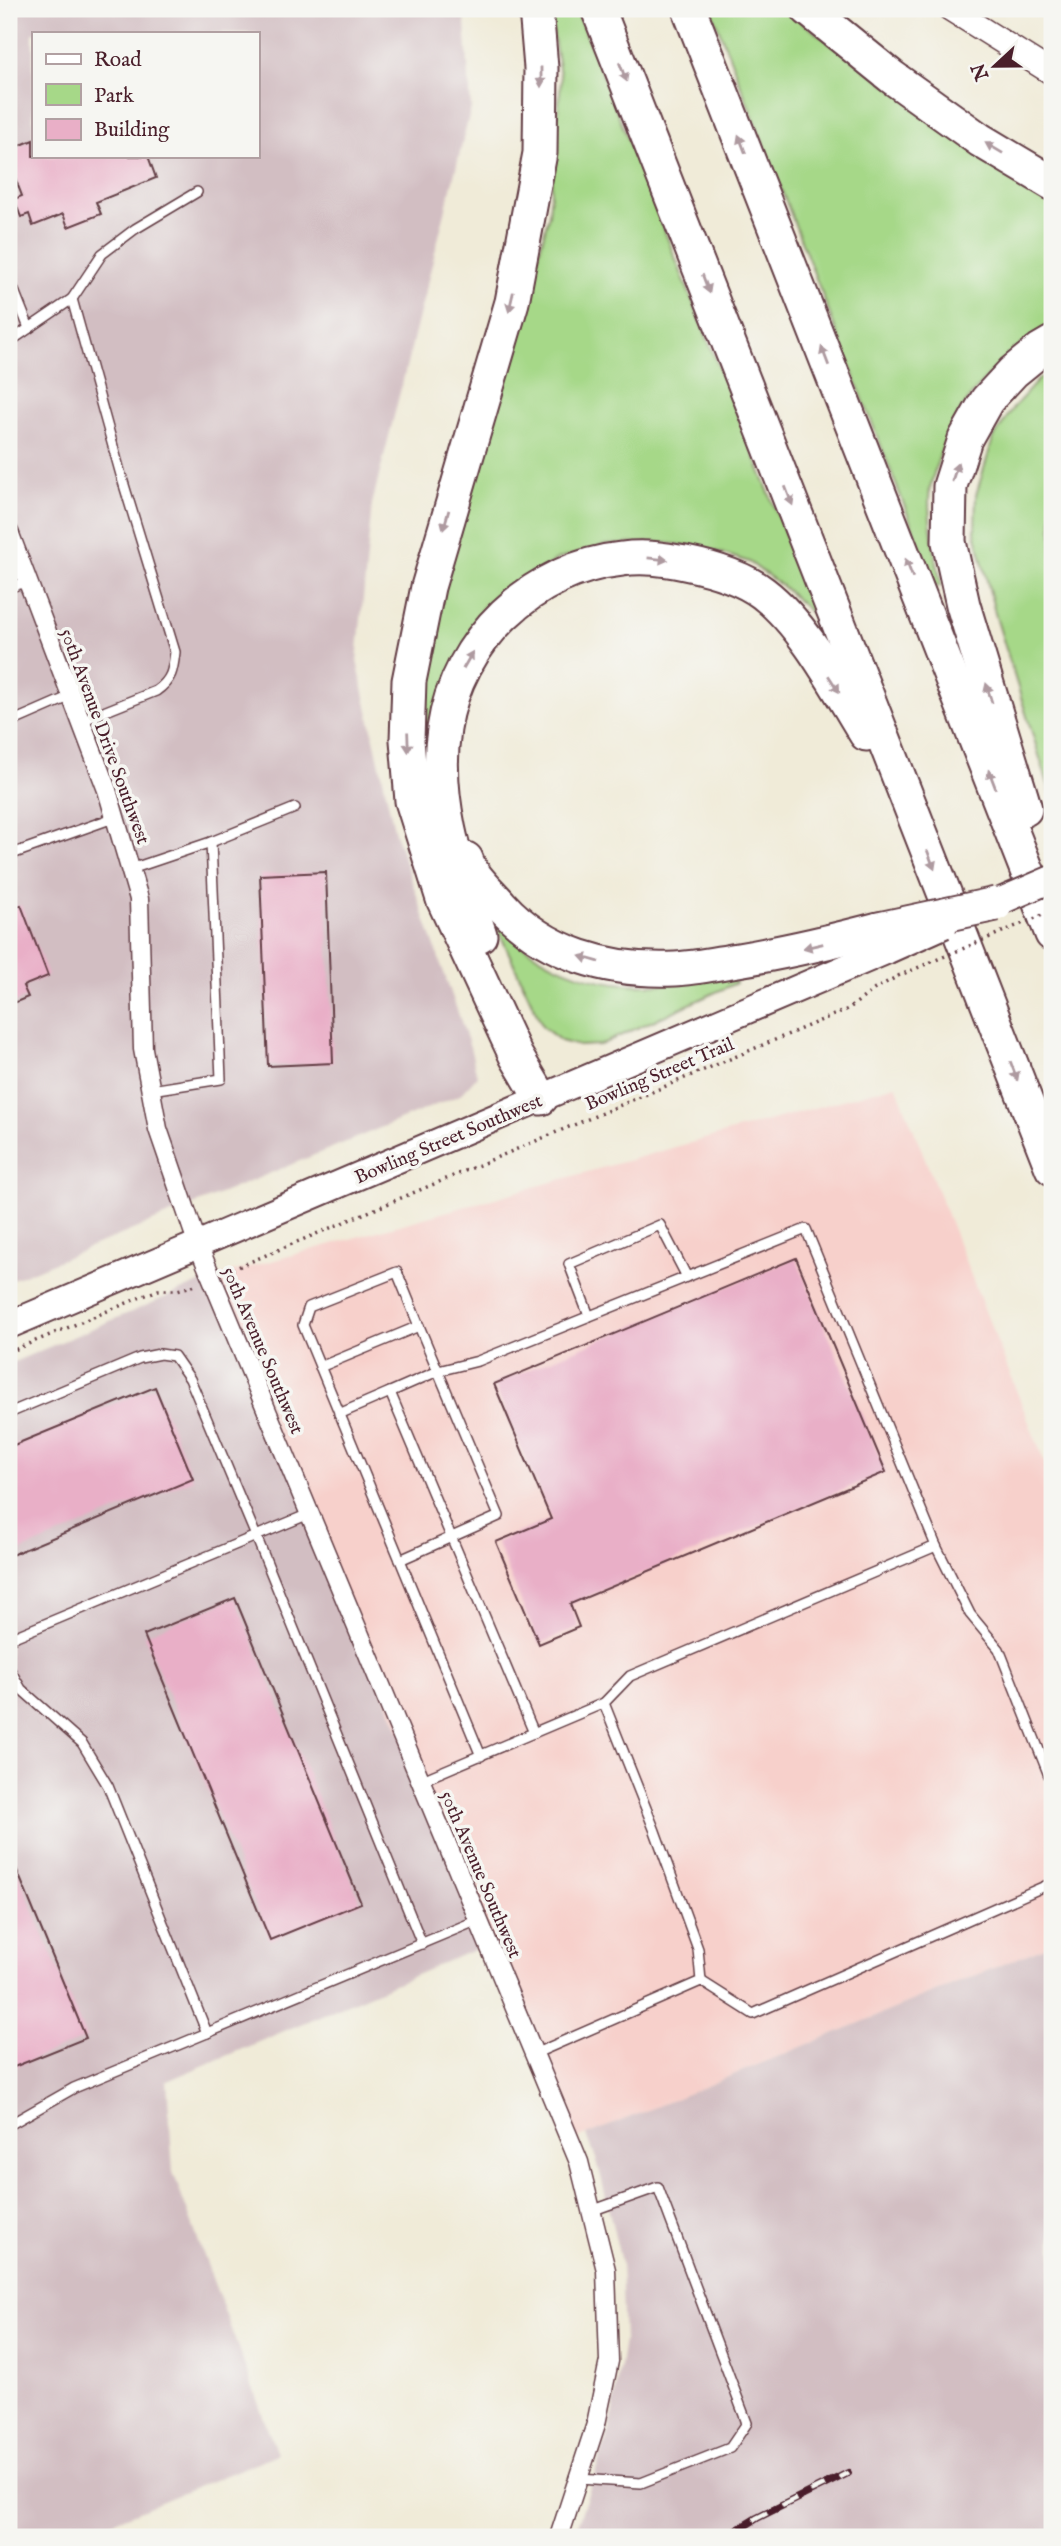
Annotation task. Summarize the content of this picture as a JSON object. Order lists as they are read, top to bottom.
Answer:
{
  "streets": {
    "main road": ["Bowling Street Southwest"],
    "street": ["50th Avenue Drive Southwest", "50th Avenue Southwest"],
    "path": ["Bowling Street Trail"]
  },
  "crossings": [
    ["50th Avenue Drive Southwest", "Bowling Street Southwest"],
    ["50th Avenue Drive Southwest", "50th Avenue Southwest"],
    ["Bowling Street Southwest", "50th Avenue Southwest"]
  ],
  "legend": ["Road", "Park", "Building"],
  "north": "left"
}
